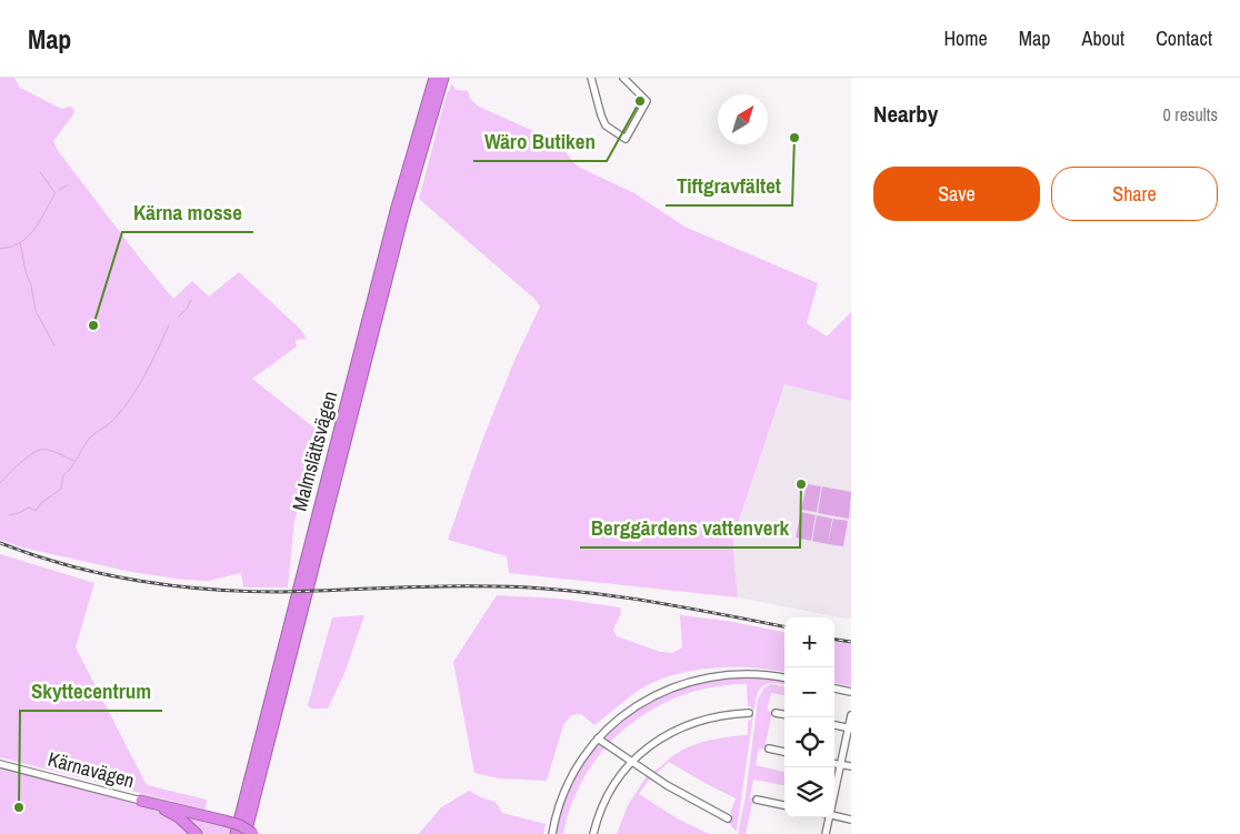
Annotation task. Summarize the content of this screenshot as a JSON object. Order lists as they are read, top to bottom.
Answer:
{
  "streets": {
    "highway": ["Malmslättsvägen"],
    "street": ["Kärnavägen"]
  },
  "places": [
    "Wäro Butiken",
    "Tiftgravfältet",
    "Kärna mosse",
    "Berggårdens vattenverk",
    "Skyttecentrum"
  ],
  "north": "top right",
  "page": {
    "header": "Map",
    "nav": [
      "Home",
      "Map",
      "About",
      "Contact"
    ],
    "heading": ["Nearby", "0 results"],
    "buttons": ["Save", "Share"],
    "map_buttons": ["+", "−"]
  }
}
